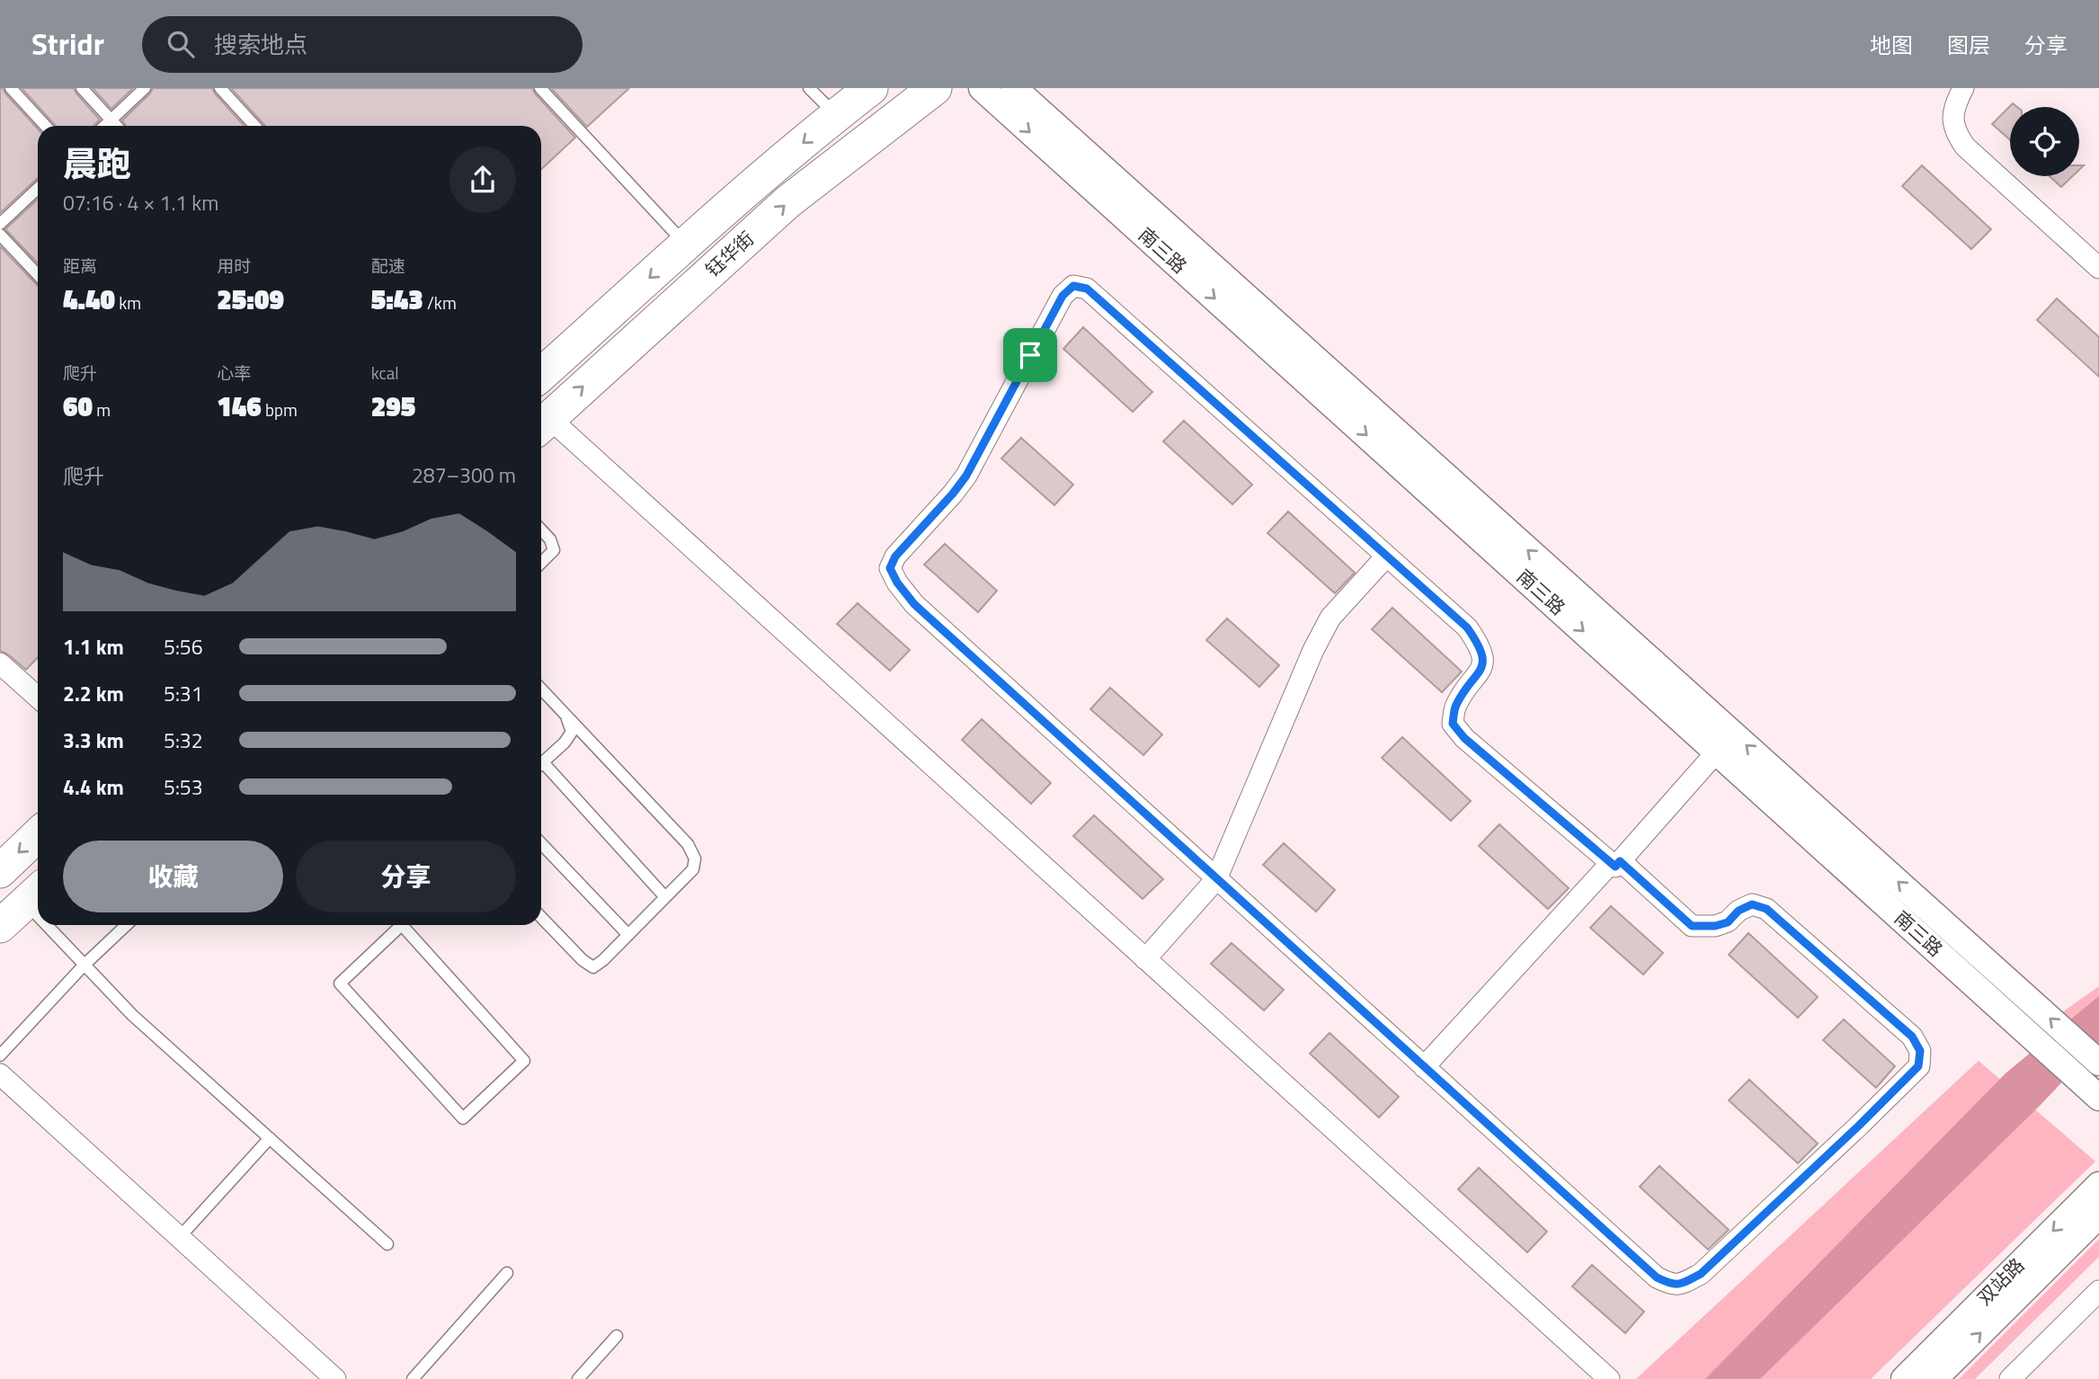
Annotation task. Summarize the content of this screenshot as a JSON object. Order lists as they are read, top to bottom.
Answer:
{
  "streets": {
    "main road": ["钰华街"],
    "street": ["南三路", "双站路"]
  },
  "page": {
    "header": "Stridr",
    "search": "搜索地点",
    "nav": ["地图", "图层", "分享"],
    "heading": ["晨跑", "07:16 · 4 × 1.1 km"],
    "stats": [
      ["距离", "4.40 km"],
      ["用时", "25:09"],
      ["配速", "5:43 /km"],
      ["爬升", "60 m"],
      ["心率", "146 bpm"],
      ["kcal", "295"]
    ],
    "chart": ["爬升", "287–300 m"],
    "list": [
      {
        "name": "1.1 km",
        "note": "5:56"
      },
      {
        "name": "2.2 km",
        "note": "5:31"
      },
      {
        "name": "3.3 km",
        "note": "5:32"
      },
      {
        "name": "4.4 km",
        "note": "5:53"
      }
    ],
    "buttons": ["收藏", "分享"]
  }
}
